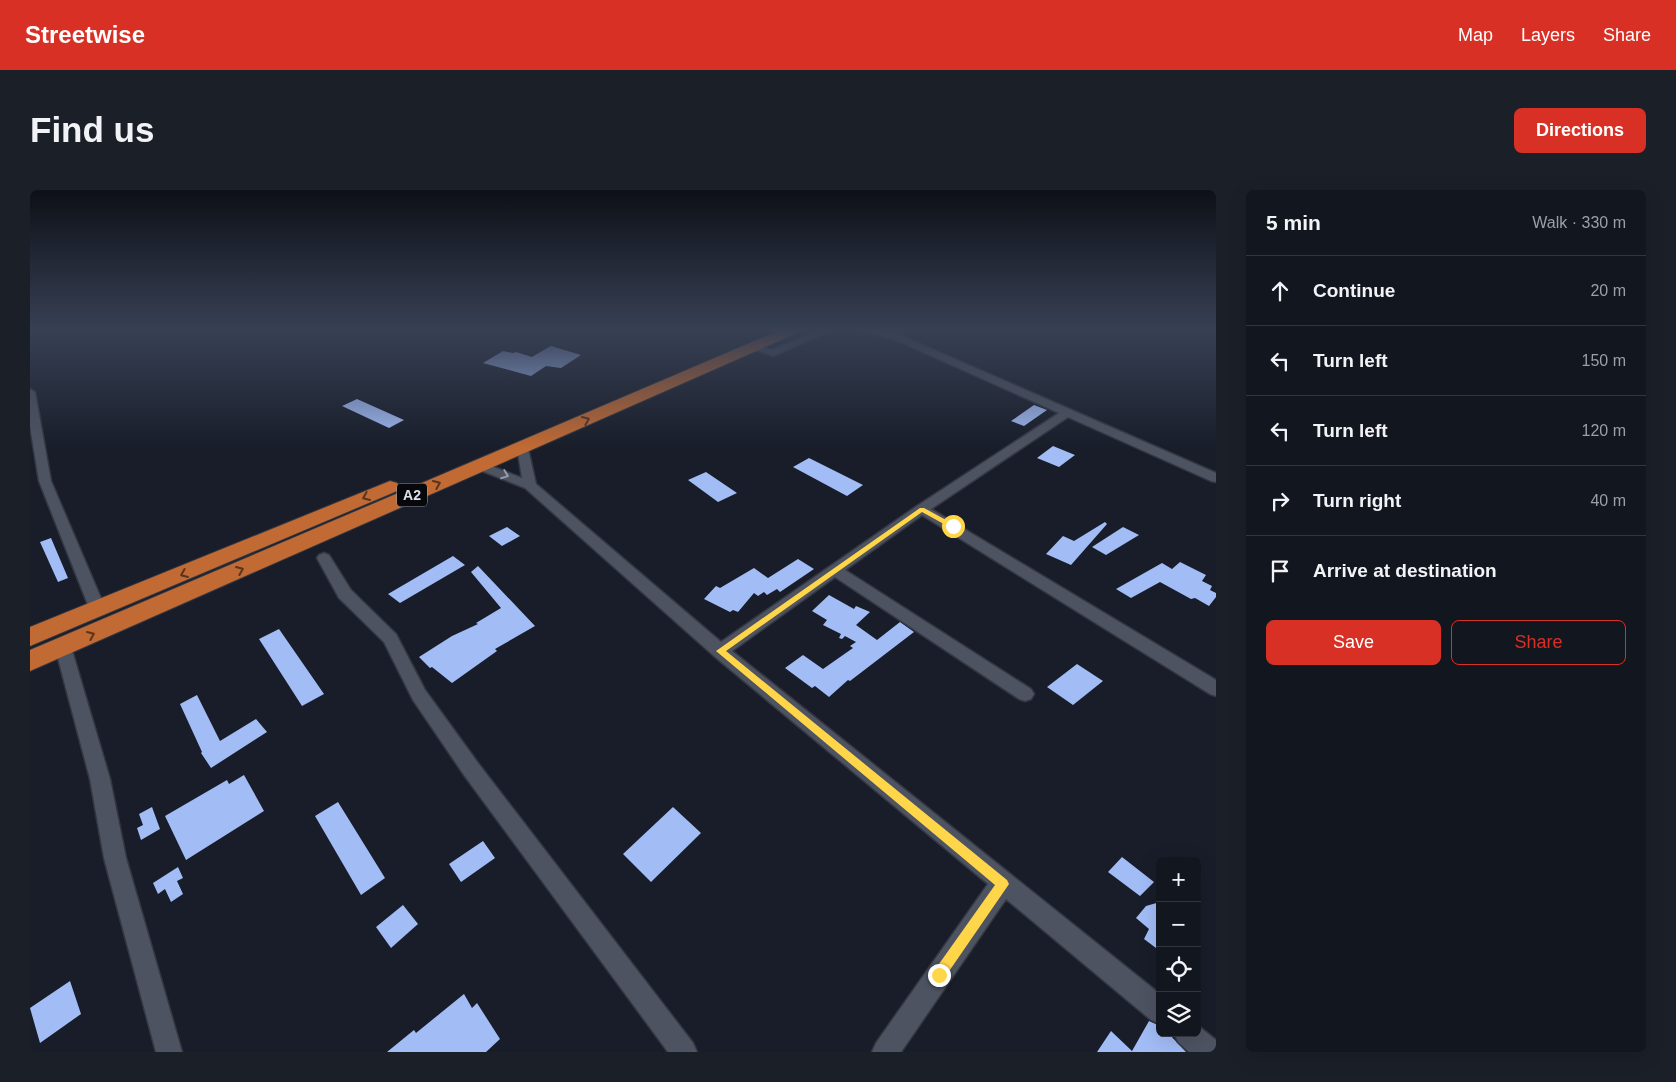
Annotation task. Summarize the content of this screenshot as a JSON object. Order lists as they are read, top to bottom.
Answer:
{
  "streets": {
    "highway": ["A2"]
  },
  "page": {
    "header": "Streetwise",
    "nav": ["Map", "Layers", "Share"],
    "buttons": [
      "Directions",
      ["Save", "Share"]
    ],
    "title": "Find us",
    "heading": ["5 min", "Walk · 330 m"],
    "list": [
      ["Continue", "20 m"],
      ["Turn left", "150 m"],
      ["Turn left", "120 m"],
      ["Turn right", "40 m"],
      "Arrive at destination"
    ],
    "map_buttons": ["+", "−"]
  }
}
